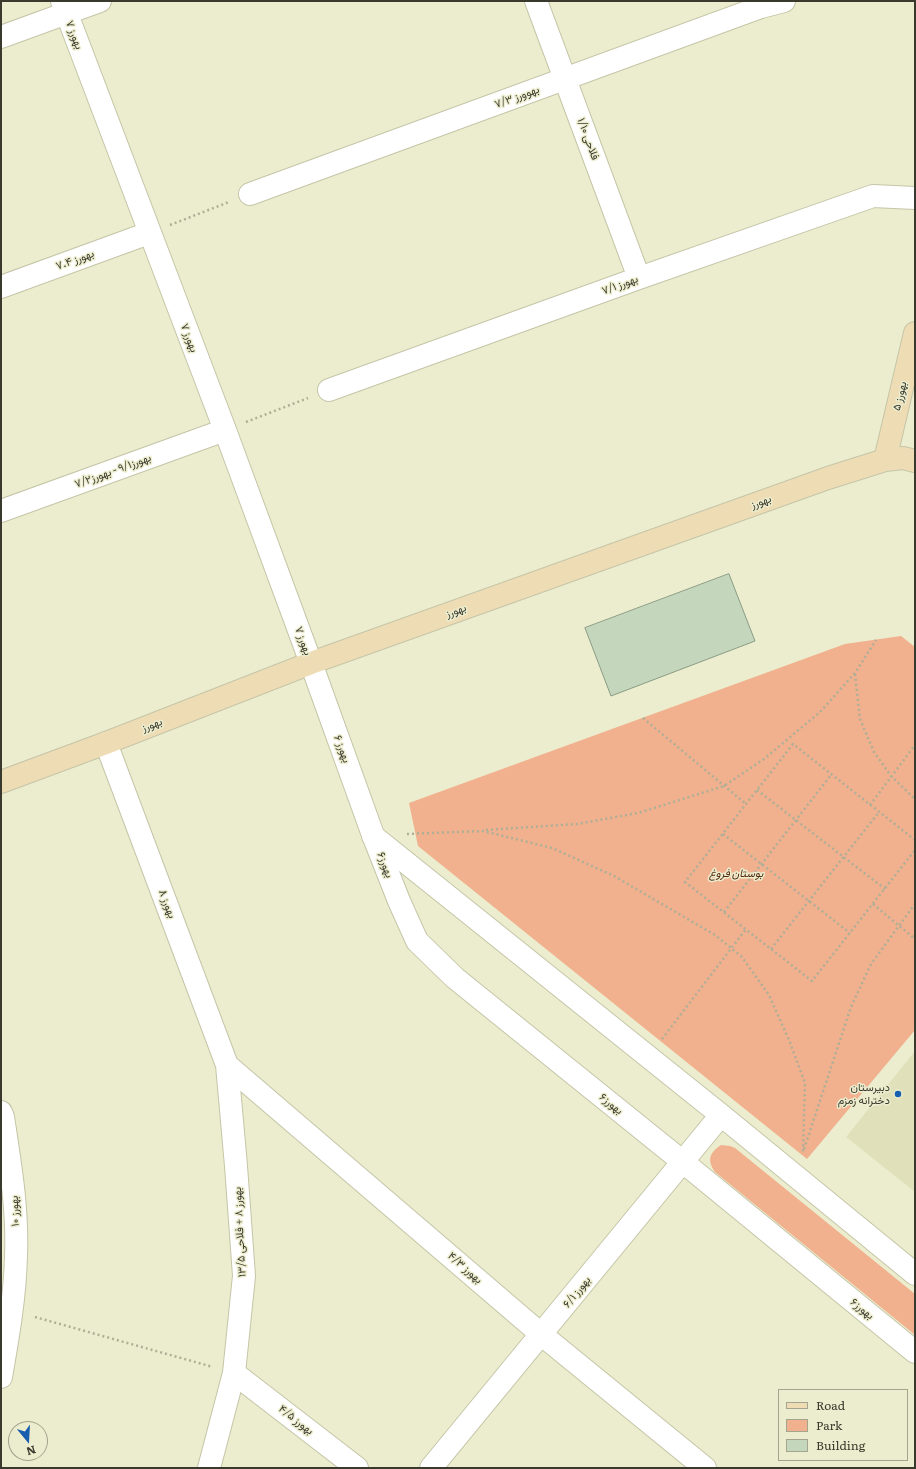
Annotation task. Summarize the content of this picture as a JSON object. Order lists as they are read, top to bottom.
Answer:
{
  "streets": {
    "street": [
      "بهورز ۷",
      "بهوورز ۷/۳",
      "فلاحی ۱/۱۰",
      "بهورز ۷.۴",
      "بهورز ۷/۱",
      "بهورز ۵",
      "بهورز۹/۱ - بهورز۷/۲",
      "بهورز",
      "بهورز ۶",
      "بهورز۶",
      "بهورز ۸",
      "بهورز ۱۰",
      "بهورز ۸ + فلاحی ۱۳/۵",
      "بهورز ۴/۳",
      "بهورز ۶/۱",
      "بهورز ۴/۵"
    ]
  },
  "crossings": [
    ["بهورز ۷", "بهورز ۷.۴"],
    ["بهورز ۷", "بهورز۹/۱ - بهورز۷/۲"],
    ["بهورز ۷", "بهورز"],
    ["بهورز ۷", "بهورز ۶"],
    ["بهوورز ۷/۳", "فلاحی ۱/۱۰"],
    ["فلاحی ۱/۱۰", "بهورز ۷/۱"],
    ["بهورز ۵", "بهورز"],
    ["بهورز", "بهورز ۶"],
    ["بهورز", "بهورز ۸"],
    ["بهورز ۶", "بهورز۶"],
    ["بهورز۶", "بهورز ۶/۱"],
    ["بهورز ۸", "بهورز ۸ + فلاحی ۱۳/۵"],
    ["بهورز ۸", "بهورز ۴/۳"],
    ["بهورز ۸ + فلاحی ۱۳/۵", "بهورز ۴/۳"],
    ["بهورز ۸ + فلاحی ۱۳/۵", "بهورز ۴/۵"],
    ["بهورز ۴/۳", "بهورز ۶/۱"]
  ],
  "parks": ["بوستان فروغ"],
  "places": ["دبیرستان دخترانه زمزم"],
  "legend": ["Road", "Park", "Building"],
  "north": "bottom"
}
